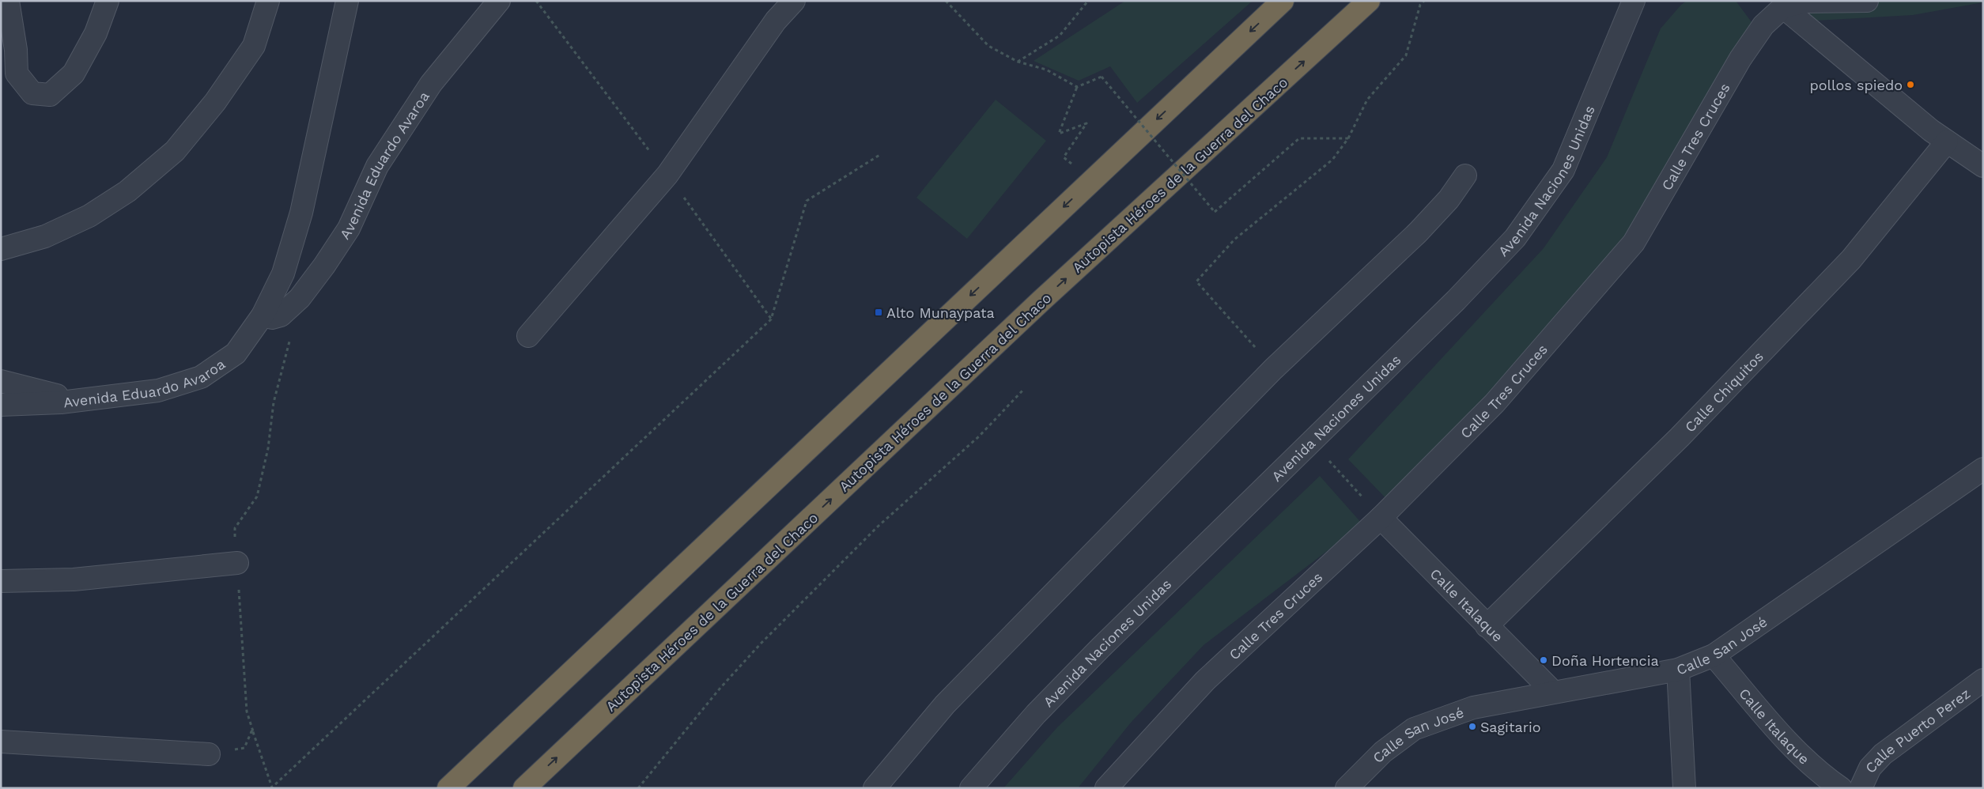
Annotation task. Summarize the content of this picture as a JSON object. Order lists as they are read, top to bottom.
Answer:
{
  "streets": {
    "highway": ["Autopista Héroes de la Guerra del Chaco"],
    "street": [
      "Calle Tres Cruces",
      "Avenida Eduardo Avaroa",
      "Avenida Naciones Unidas",
      "Calle Chiquitos",
      "Calle Italaque",
      "Calle San José",
      "Calle Puerto Perez"
    ]
  },
  "crossings": [
    ["Calle Tres Cruces", "Calle Italaque"],
    ["Calle Chiquitos", "Calle Italaque"],
    ["Calle Italaque", "Calle San José"]
  ],
  "places": {
    "other": ["pollos spiedo", "Doña Hortencia", "Sagitario"],
    "transit": ["Alto Munaypata"]
  }
}
